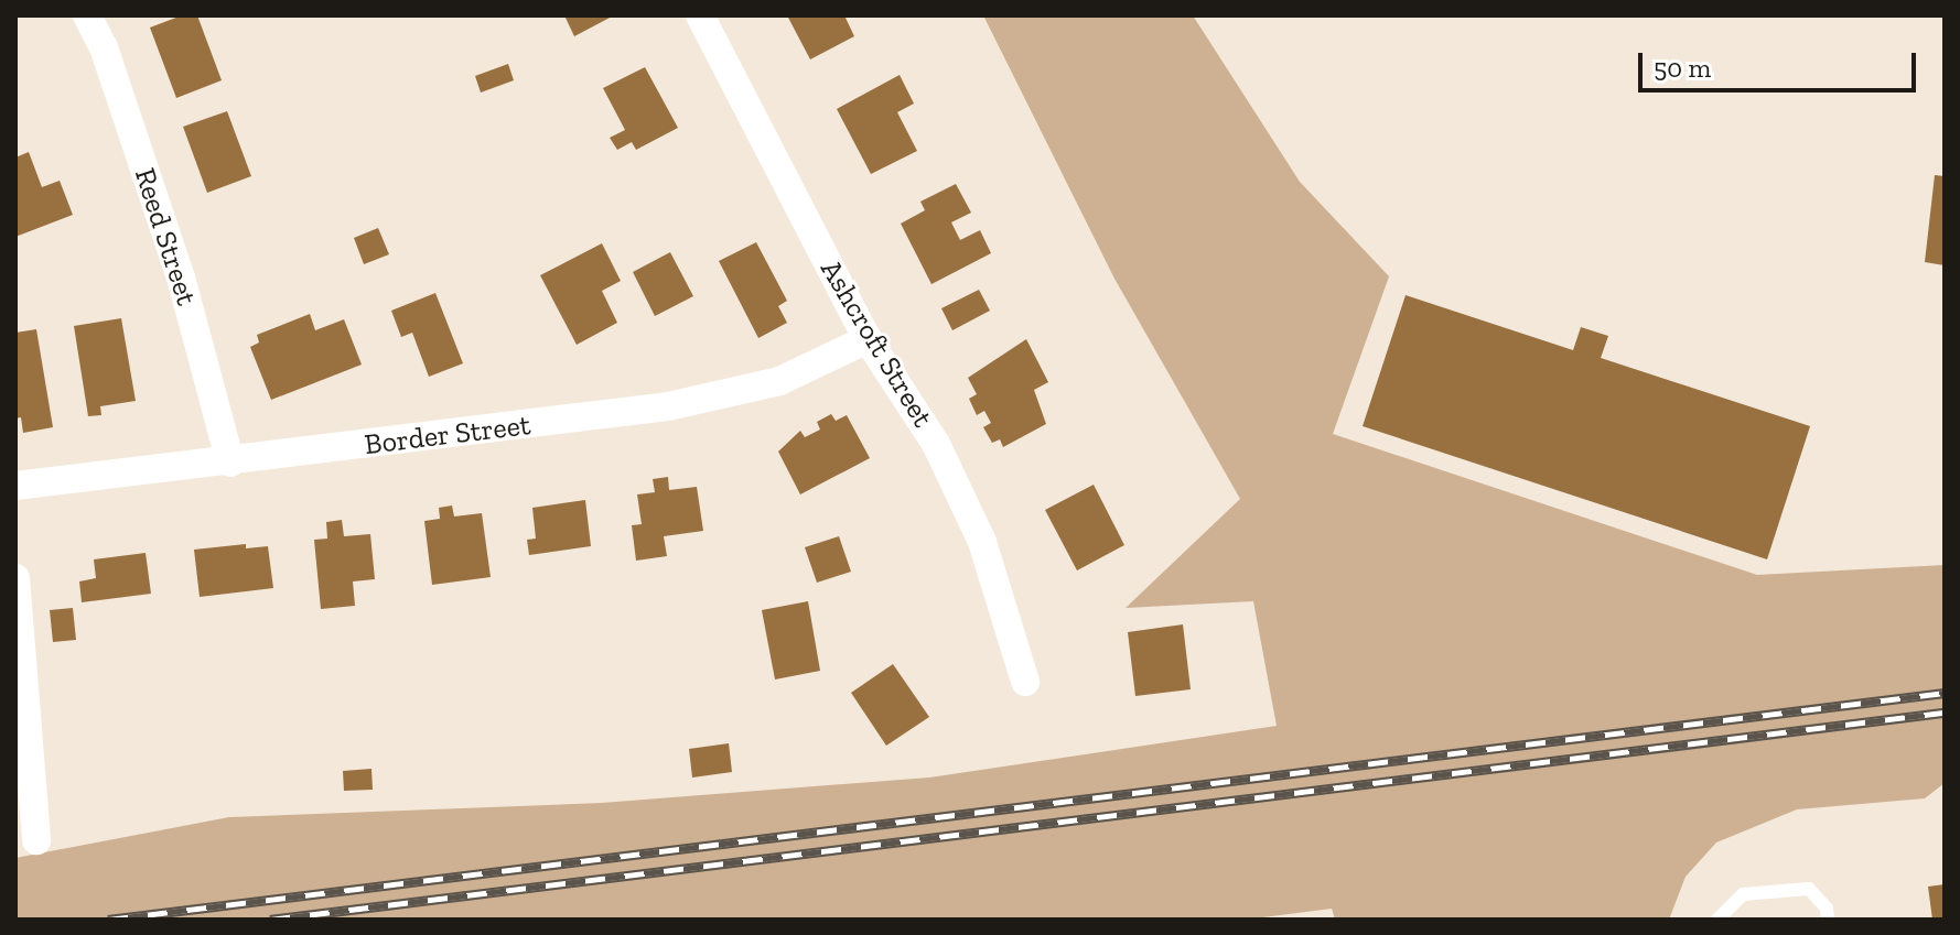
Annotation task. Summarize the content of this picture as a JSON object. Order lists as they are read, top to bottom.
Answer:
{
  "streets": {
    "street": ["Reed Street", "Ashcroft Street", "Border Street"]
  },
  "crossings": [
    ["Reed Street", "Border Street"],
    ["Ashcroft Street", "Border Street"]
  ],
  "scale_bar": "50 m"
}
